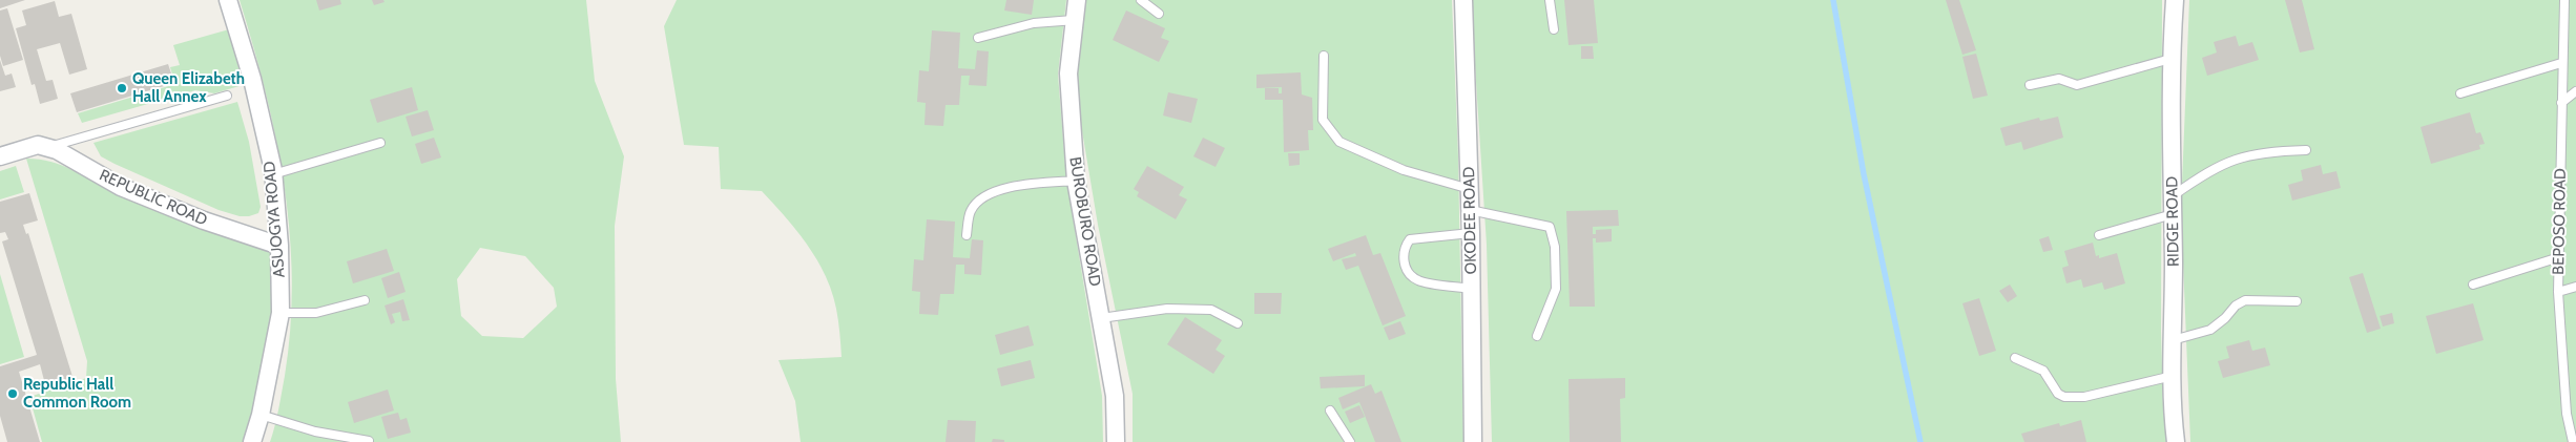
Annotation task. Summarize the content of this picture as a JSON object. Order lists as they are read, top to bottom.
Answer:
{
  "streets": {
    "street": [
      "REPUBLIC ROAD",
      "ASUOGYA ROAD",
      "OKODEE ROAD",
      "BUROBURO ROAD",
      "RIDGE ROAD"
    ],
    "lane": ["BEPOSO ROAD"]
  },
  "crossings": [
    ["REPUBLIC ROAD", "ASUOGYA ROAD"]
  ],
  "places": ["Queen Elizabeth Hall Annex", "Republic Hall Common Room"]
}
